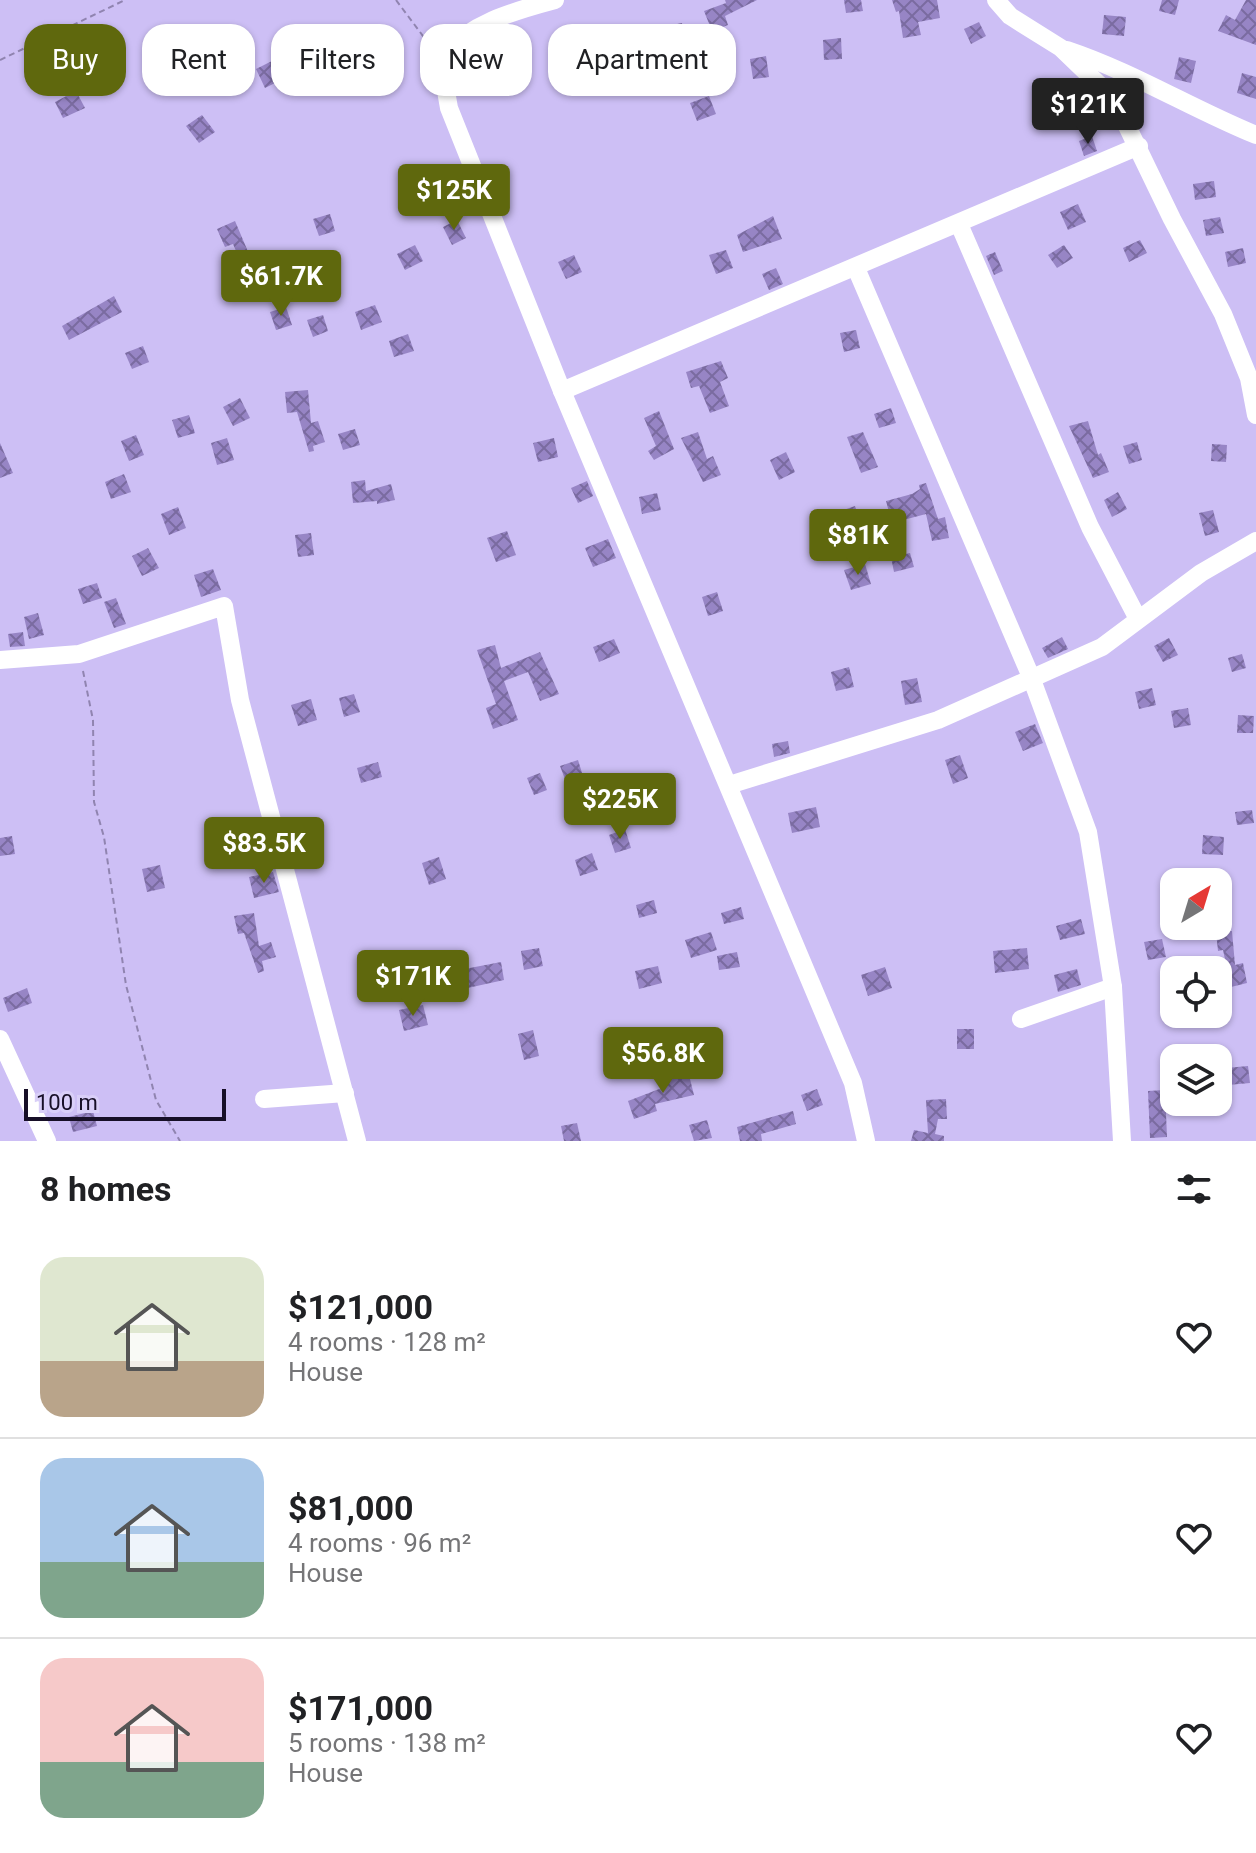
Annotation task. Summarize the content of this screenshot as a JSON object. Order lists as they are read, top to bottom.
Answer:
{
  "scale_bar": "100 m",
  "north": "top right",
  "page": {
    "chip": [
      "Buy",
      "Rent",
      "Filters",
      "New",
      "Apartment"
    ],
    "price": [
      "$121K",
      "$125K",
      "$61.7K",
      "$81K",
      "$225K",
      "$83.5K",
      "$171K",
      "$56.8K"
    ],
    "scale": "100 m",
    "heading": "8 homes",
    "list": [
      {
        "name": "$121,000",
        "note": "4 rooms · 128 m² · House"
      },
      {
        "name": "$81,000",
        "note": "4 rooms · 96 m² · House"
      },
      {
        "name": "$171,000",
        "note": "5 rooms · 138 m² · House"
      }
    ]
  }
}
